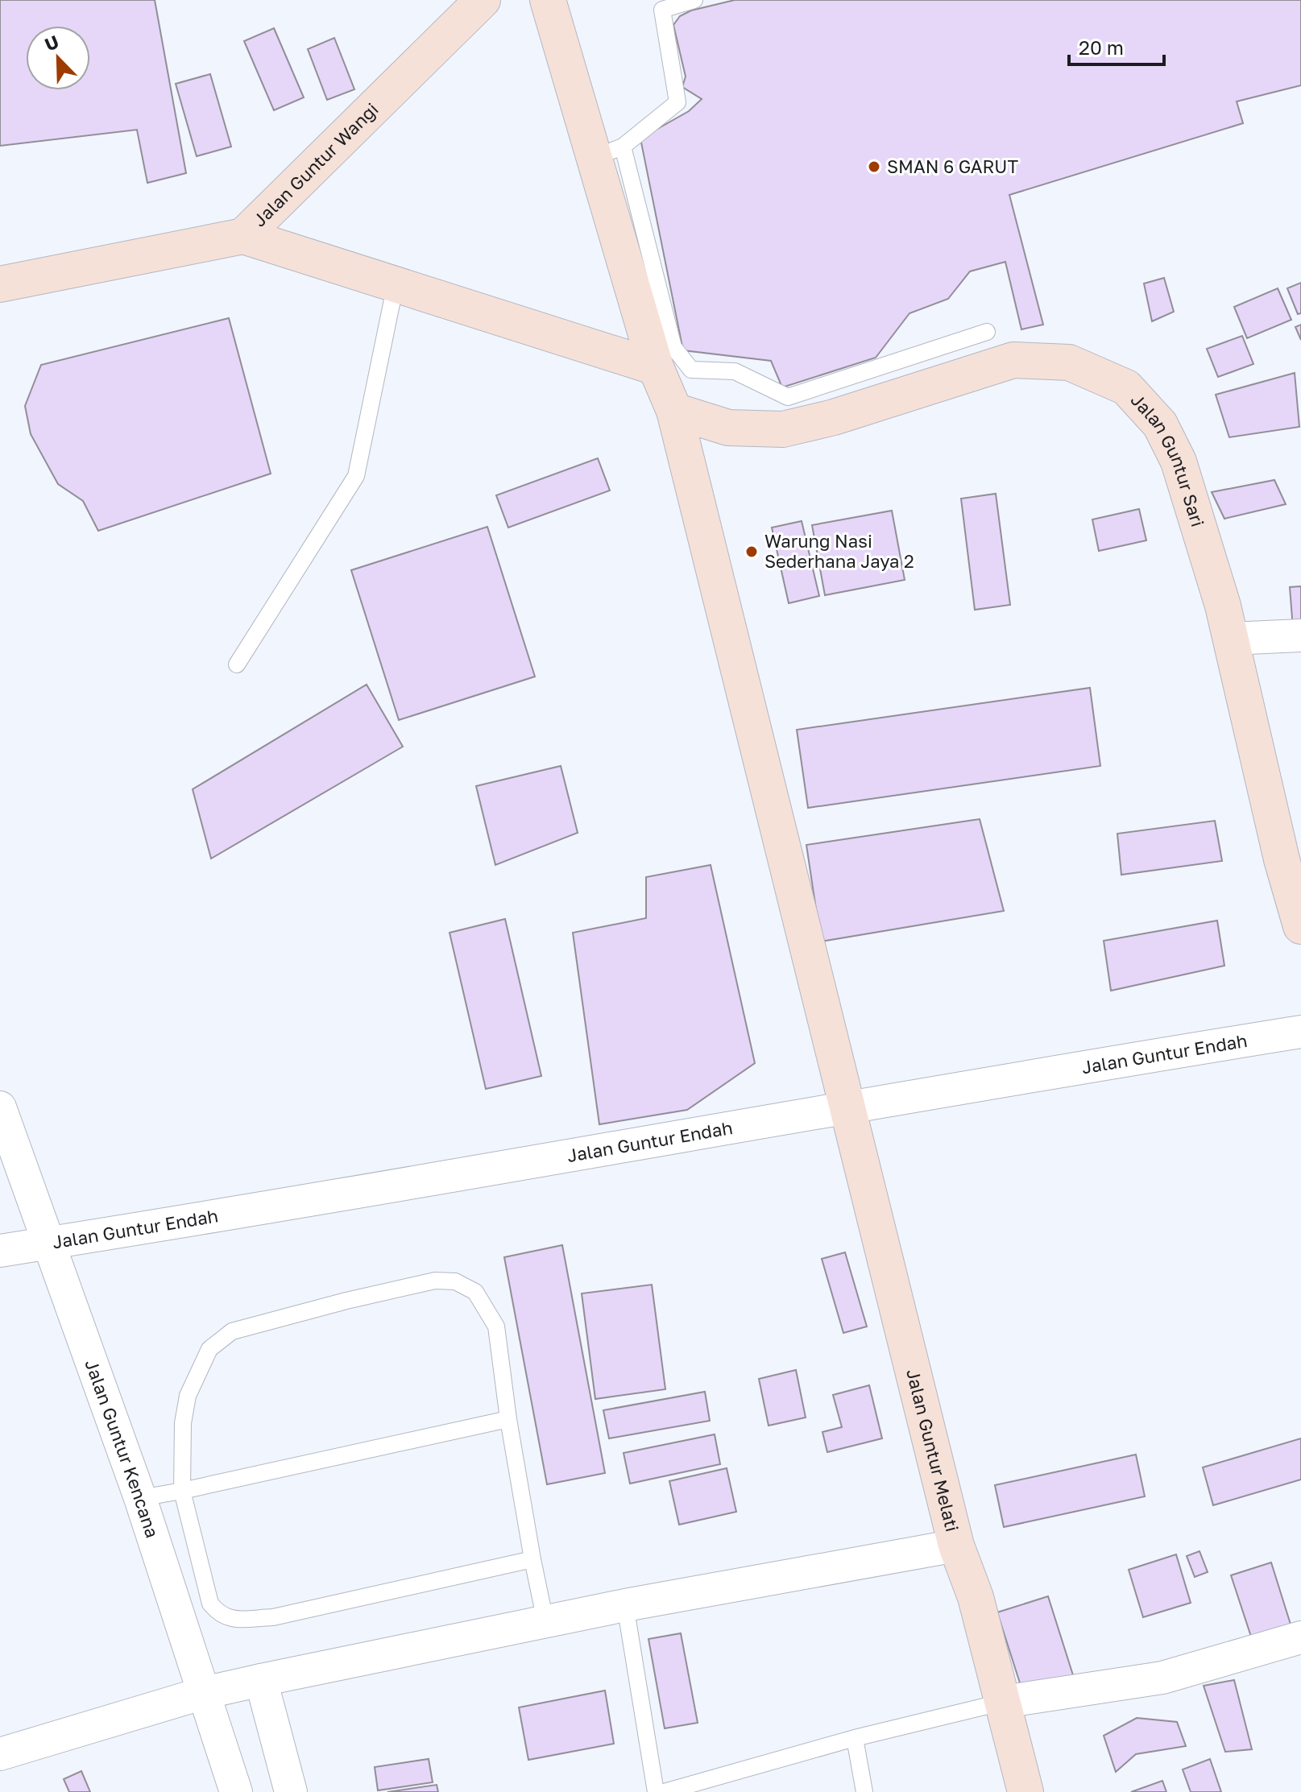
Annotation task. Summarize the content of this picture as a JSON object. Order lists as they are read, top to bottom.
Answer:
{
  "streets": {
    "street": [
      "Jalan Guntur Wangi",
      "Jalan Guntur Sari",
      "Jalan Guntur Endah",
      "Jalan Guntur Kencana",
      "Jalan Guntur Melati"
    ]
  },
  "crossings": [
    ["Jalan Guntur Sari", "Jalan Guntur Melati"],
    ["Jalan Guntur Endah", "Jalan Guntur Kencana"],
    ["Jalan Guntur Endah", "Jalan Guntur Melati"]
  ],
  "places": ["SMAN 6 GARUT", "Warung Nasi Sederhana Jaya 2"],
  "scale_bar": "20 m",
  "north": "top left"
}
